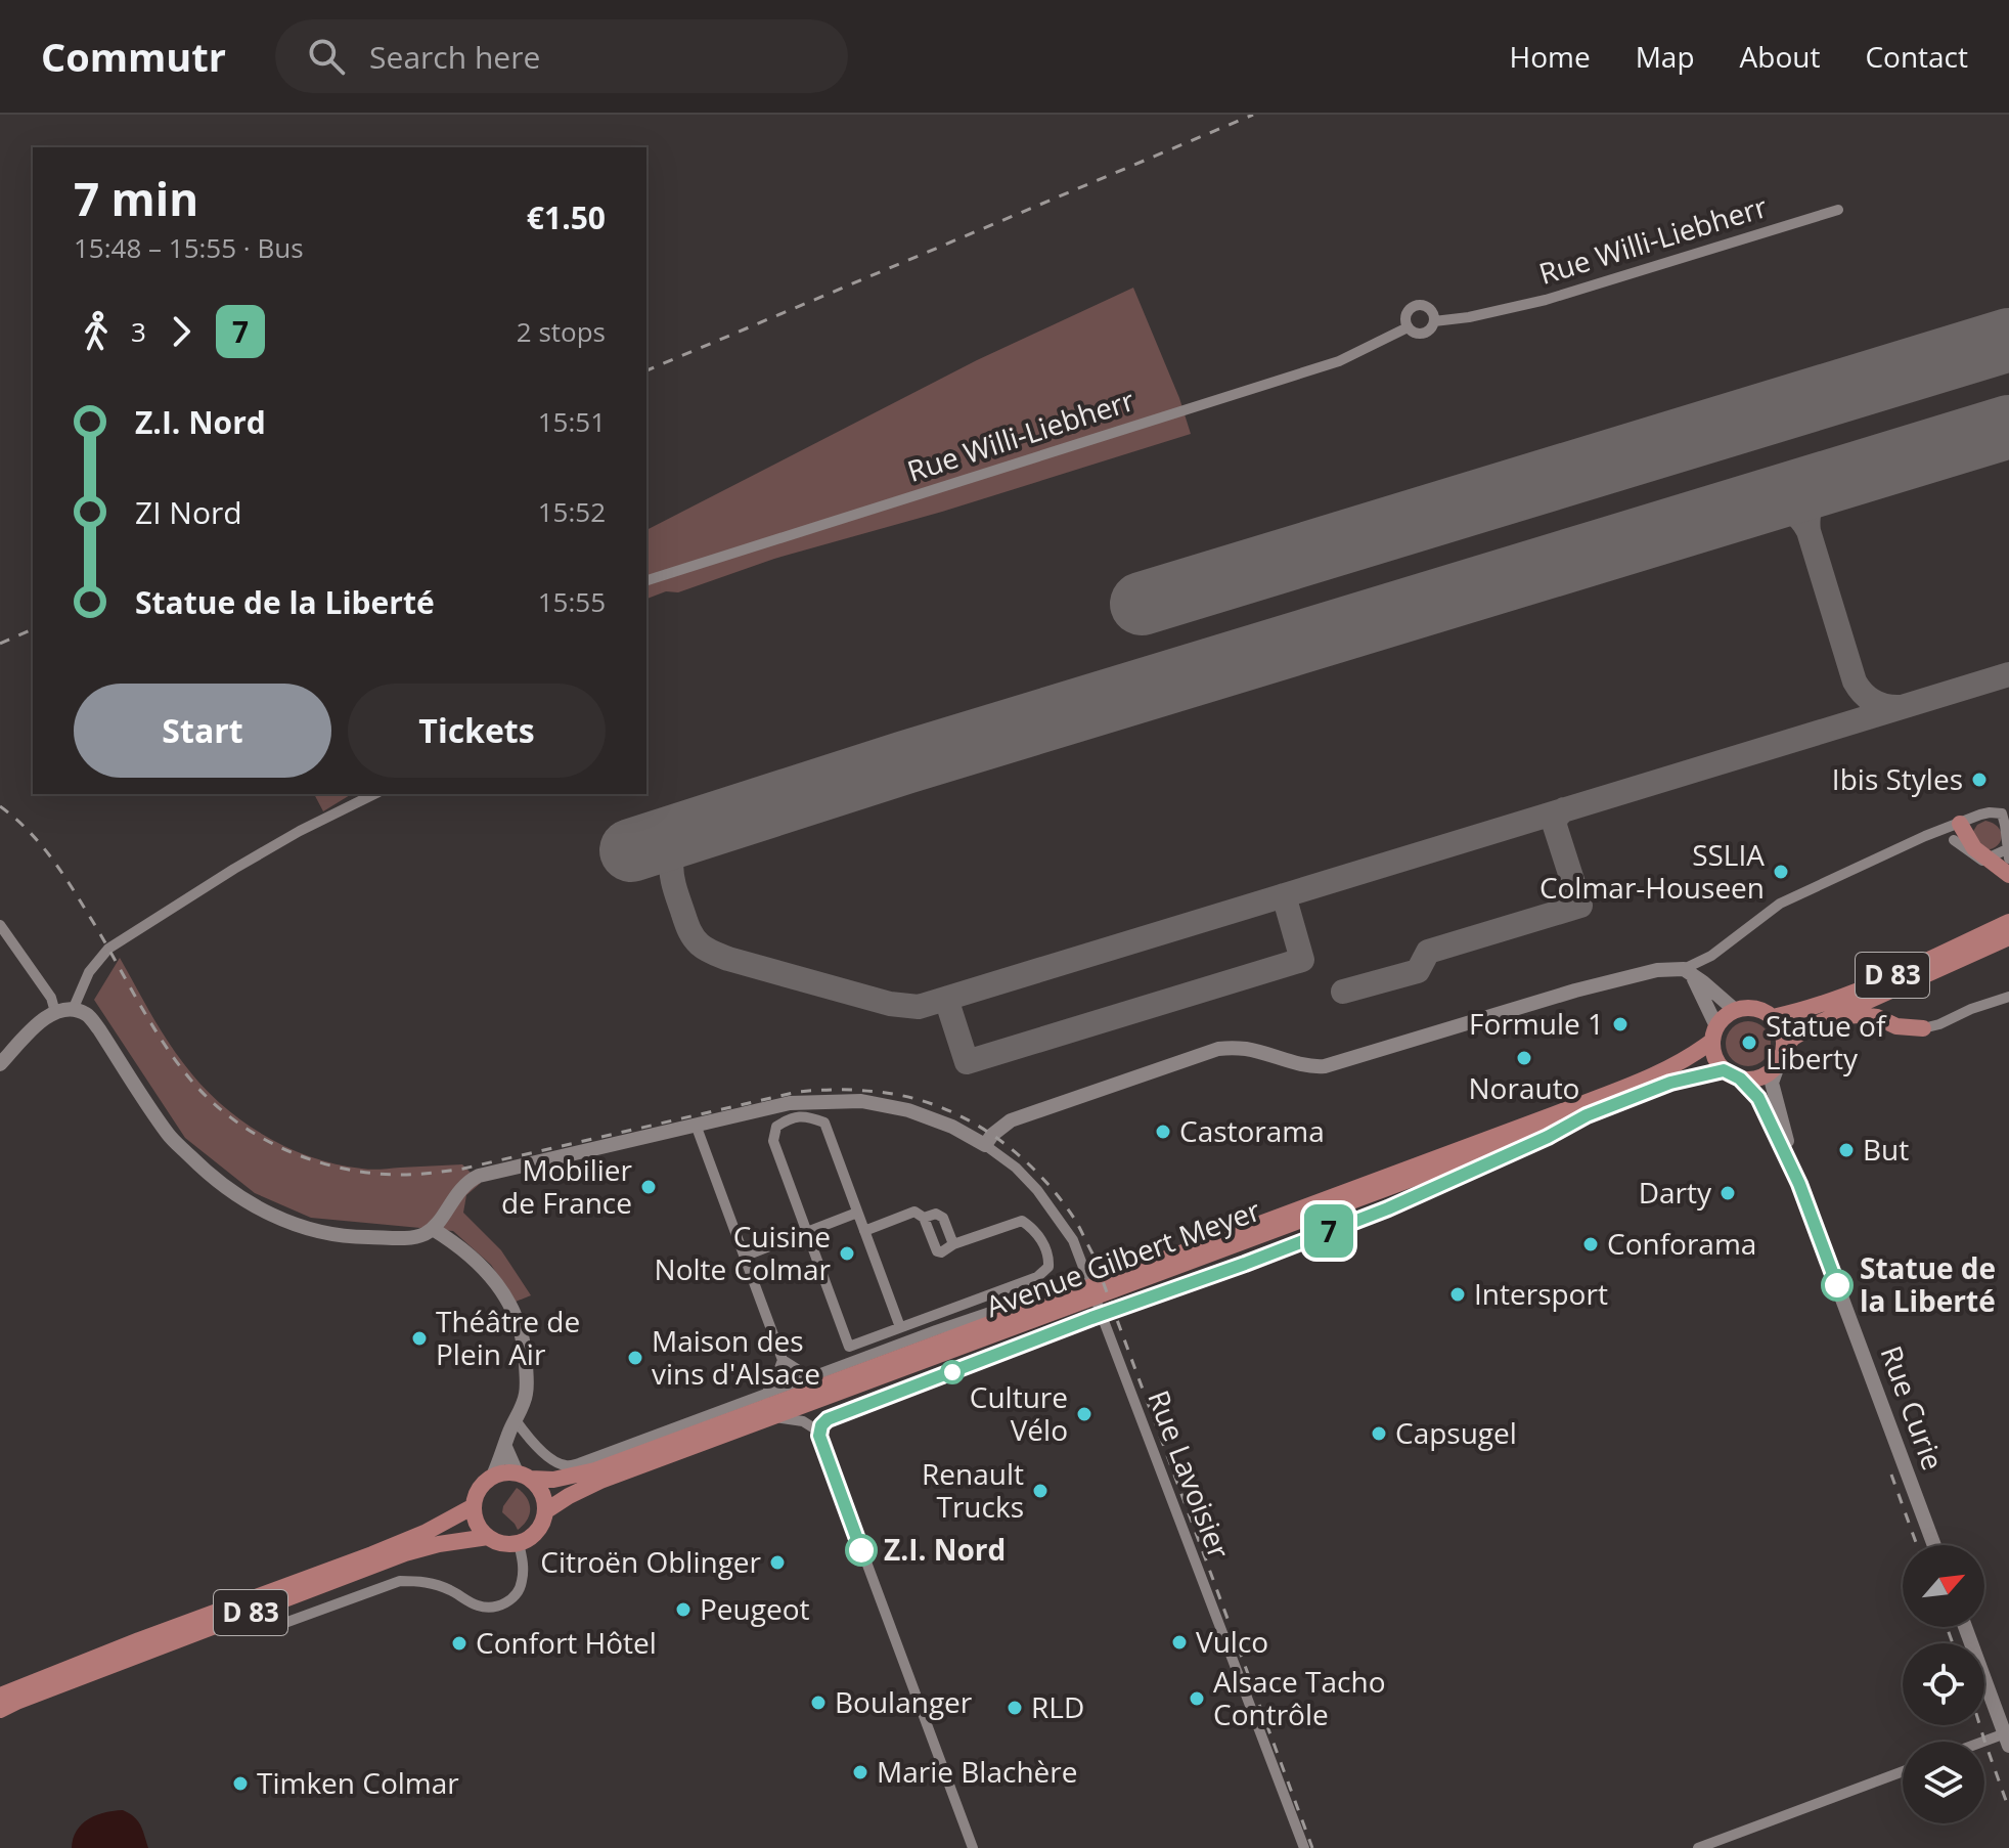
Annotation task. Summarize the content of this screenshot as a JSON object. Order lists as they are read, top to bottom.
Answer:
{
  "streets": {
    "main road": ["D 83", "Avenue Gilbert Meyer"],
    "street": ["Rue Willi-Liebherr", "Rue Curie", "Rue Lavoisier"]
  },
  "crossings": [
    ["D 83", "Avenue Gilbert Meyer"],
    ["D 83", "Rue Curie"],
    ["Avenue Gilbert Meyer", "Rue Curie"]
  ],
  "places": [
    "Ibis Styles",
    "SSLIA Colmar-Houseen",
    "Formule 1",
    "Statue of Liberty",
    "Norauto",
    "Castorama",
    "But",
    "Mobilier de France",
    "Darty",
    "Conforama",
    "Cuisine Nolte Colmar",
    "Statue de la Liberté",
    "Intersport",
    "Théâtre de Plein Air",
    "Maison des vins d'Alsace",
    "Culture Vélo",
    "Capsugel",
    "Renault Trucks",
    "Z.I. Nord",
    "Citroën Oblinger",
    "Peugeot",
    "Vulco",
    "Confort Hôtel",
    "Alsace Tacho Contrôle",
    "Boulanger",
    "RLD",
    "Marie Blachère",
    "Timken Colmar"
  ],
  "lines": ["bus line 7"],
  "north": "top right",
  "page": {
    "header": "Commutr",
    "search": "Search here",
    "nav": [
      "Home",
      "Map",
      "About",
      "Contact"
    ],
    "on_map": "7",
    "heading": ["7 min", "15:48 – 15:55 · Bus", "€1.50"],
    "legs": ["3", "7", "2 stops"],
    "list": [
      {
        "name": "Z.I. Nord",
        "value": "15:51"
      },
      {
        "name": "ZI Nord",
        "value": "15:52"
      },
      {
        "name": "Statue de la Liberté",
        "value": "15:55"
      }
    ],
    "buttons": ["Start", "Tickets"]
  }
}
